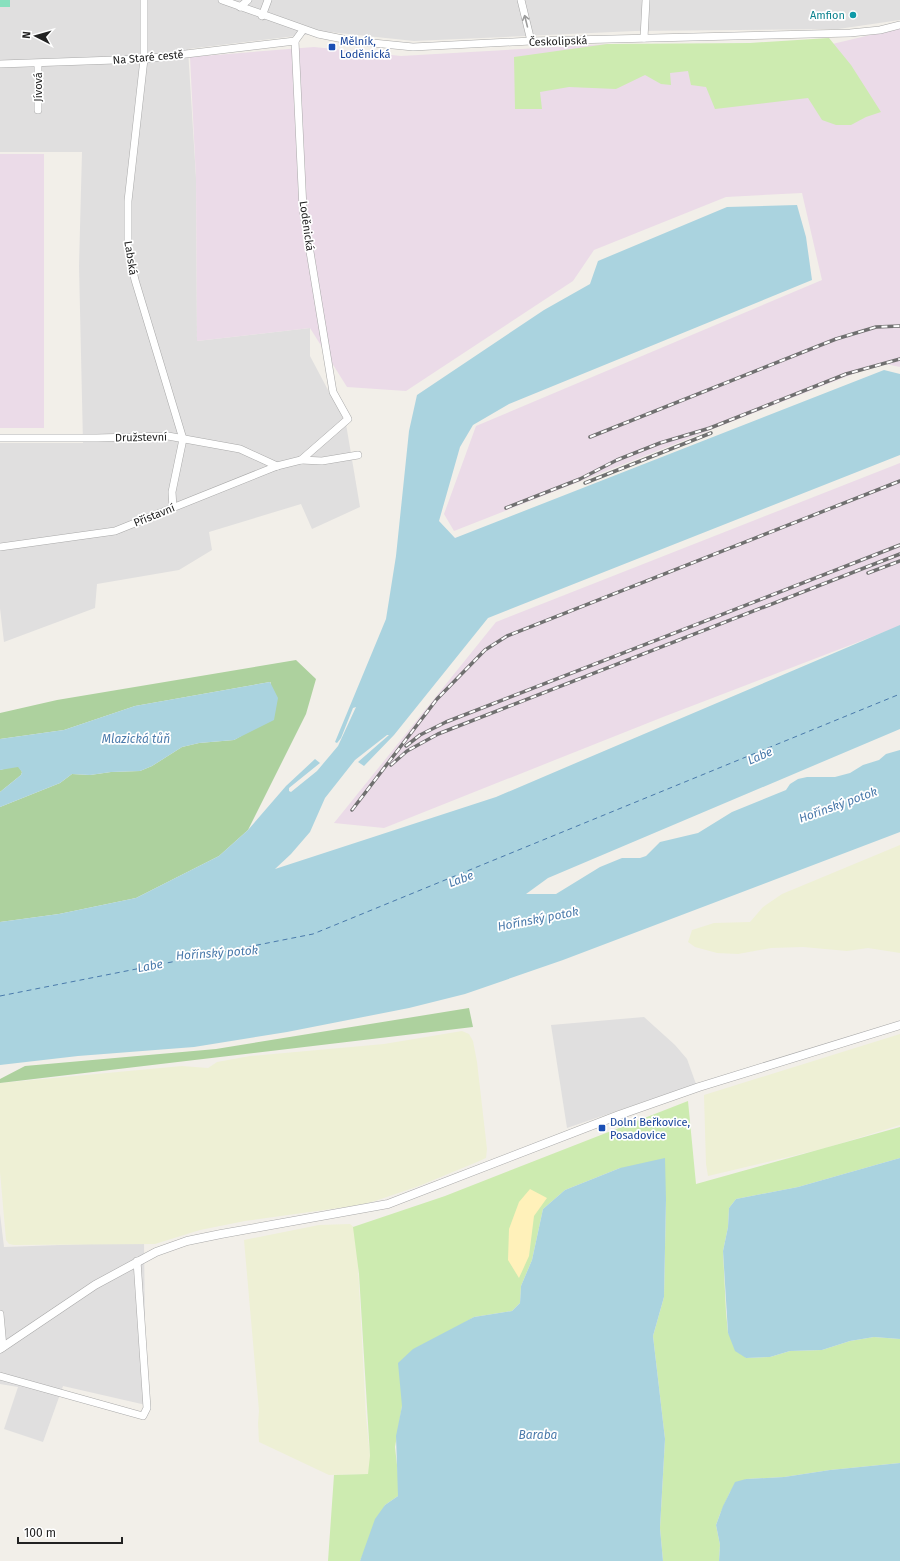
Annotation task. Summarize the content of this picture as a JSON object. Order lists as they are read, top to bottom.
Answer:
{
  "streets": {
    "street": [
      "Českolipská",
      "Na Staré cestě",
      "Jívová",
      "Loděnická",
      "Labská",
      "Družstevní",
      "Přístavní"
    ]
  },
  "crossings": [
    ["Na Staré cestě", "Jívová"],
    ["Na Staré cestě", "Loděnická"],
    ["Na Staré cestě", "Labská"],
    ["Loděnická", "Přístavní"],
    ["Labská", "Družstevní"],
    ["Labská", "Přístavní"],
    ["Družstevní", "Přístavní"]
  ],
  "water": [
    "Mlazická tůň",
    "Labe",
    "Hořínský potok",
    "Baraba"
  ],
  "places": {
    "other": ["Amfion"],
    "transit": ["Mělník, Loděnická", "Dolní Beřkovice, Posadovice"]
  },
  "scale_bar": "100 m",
  "north": "left"
}
